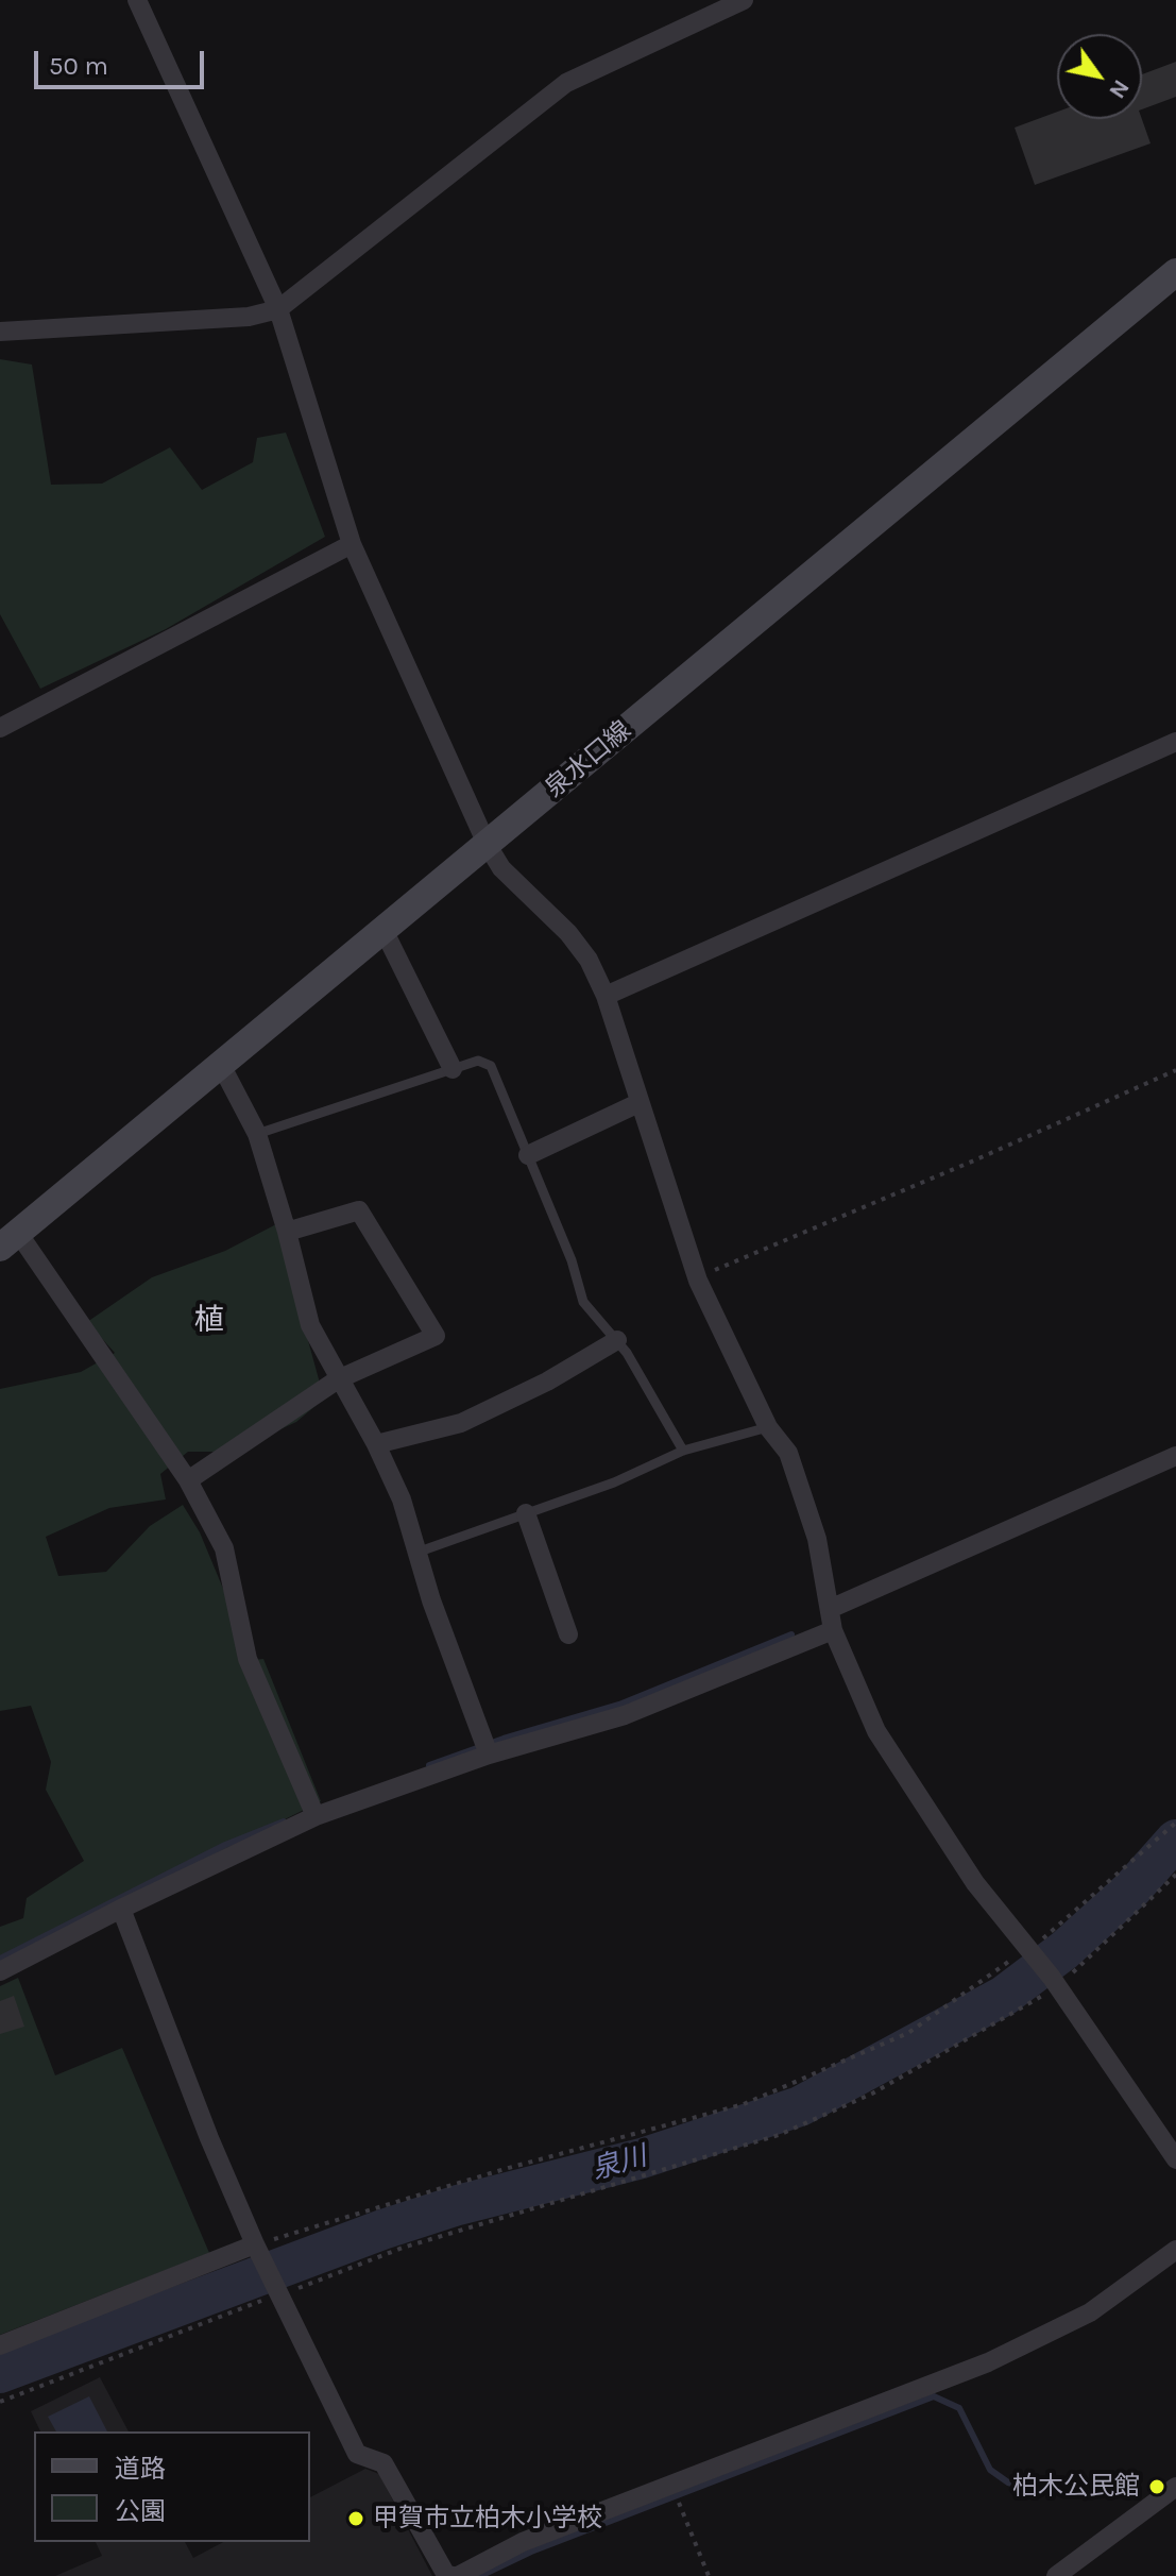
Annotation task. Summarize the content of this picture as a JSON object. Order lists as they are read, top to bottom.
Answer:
{
  "streets": {
    "main road": ["泉水口線"]
  },
  "districts": ["植"],
  "water": ["泉川"],
  "places": ["柏木公民館", "甲賀市立柏木小学校"],
  "legend": ["道路", "公園"],
  "scale_bar": "50 m",
  "north": "bottom right"
}
